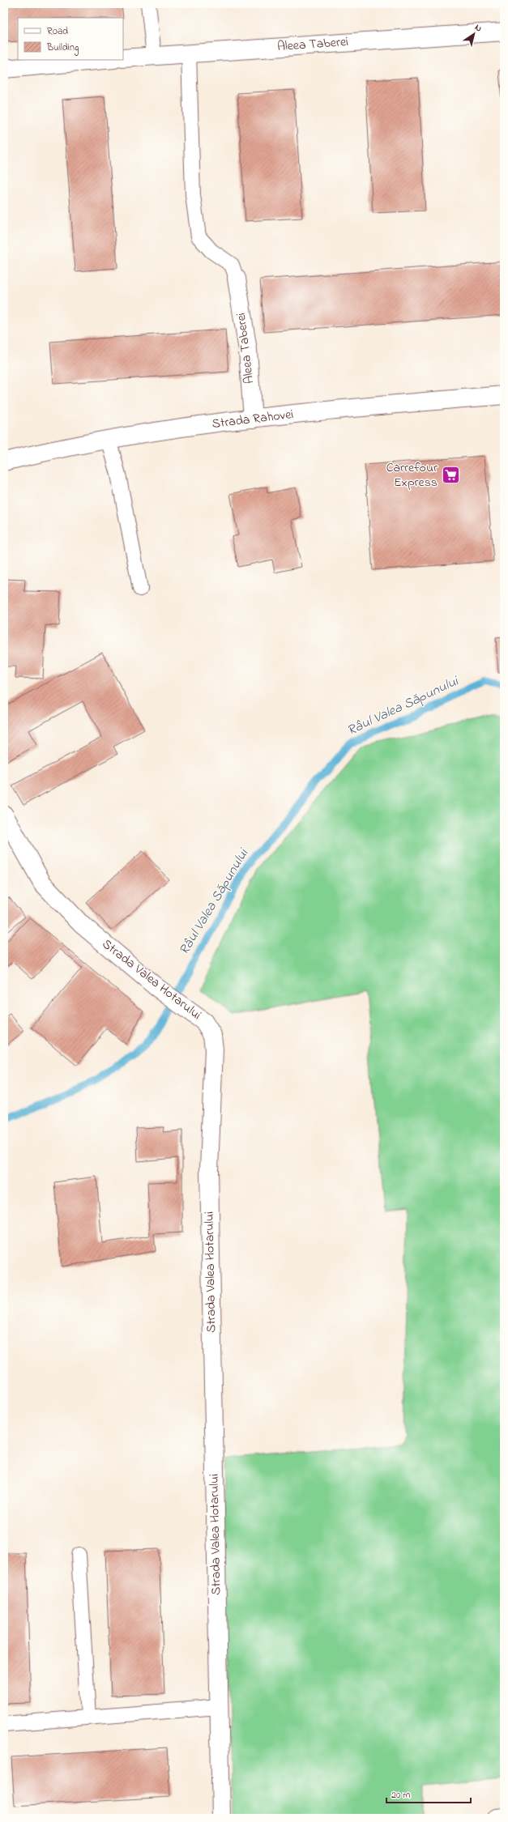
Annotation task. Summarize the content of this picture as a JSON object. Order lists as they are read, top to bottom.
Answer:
{
  "streets": {
    "street": ["Aleea Taberei", "Strada Rahovei", "Strada Valea Hotarului"]
  },
  "crossings": [
    ["Aleea Taberei", "Strada Rahovei"]
  ],
  "water": ["Râul Valea Săpunului"],
  "places": {
    "supermarket": ["Carrefour Express"]
  },
  "legend": ["Road", "Building"],
  "scale_bar": "20 m",
  "north": "top right"
}
